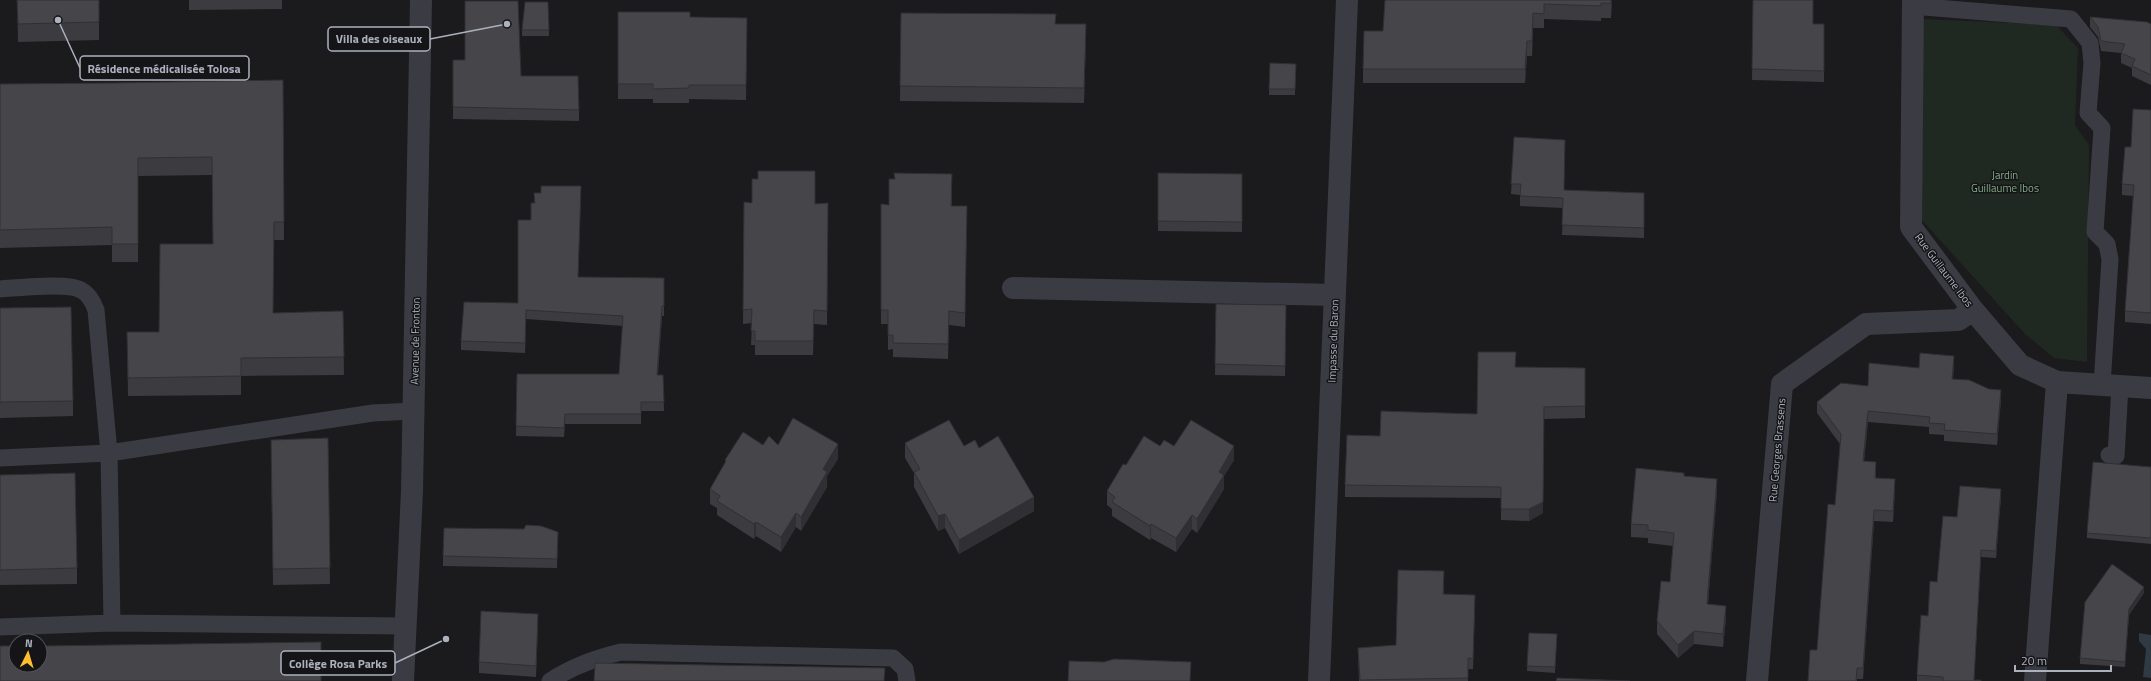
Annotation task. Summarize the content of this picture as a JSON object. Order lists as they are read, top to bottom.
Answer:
{
  "streets": {
    "street": [
      "Rue Guillaume Ibos",
      "Avenue de Fronton",
      "Impasse du Baron",
      "Rue Georges Brassens"
    ]
  },
  "crossings": [
    ["Rue Guillaume Ibos", "Rue Georges Brassens"]
  ],
  "parks": ["Jardin Guillaume Ibos"],
  "places": ["Résidence médicalisée Tolosa", "Villa des oiseaux", "Collège Rosa Parks"],
  "scale_bar": "20 m",
  "north": "top"
}
